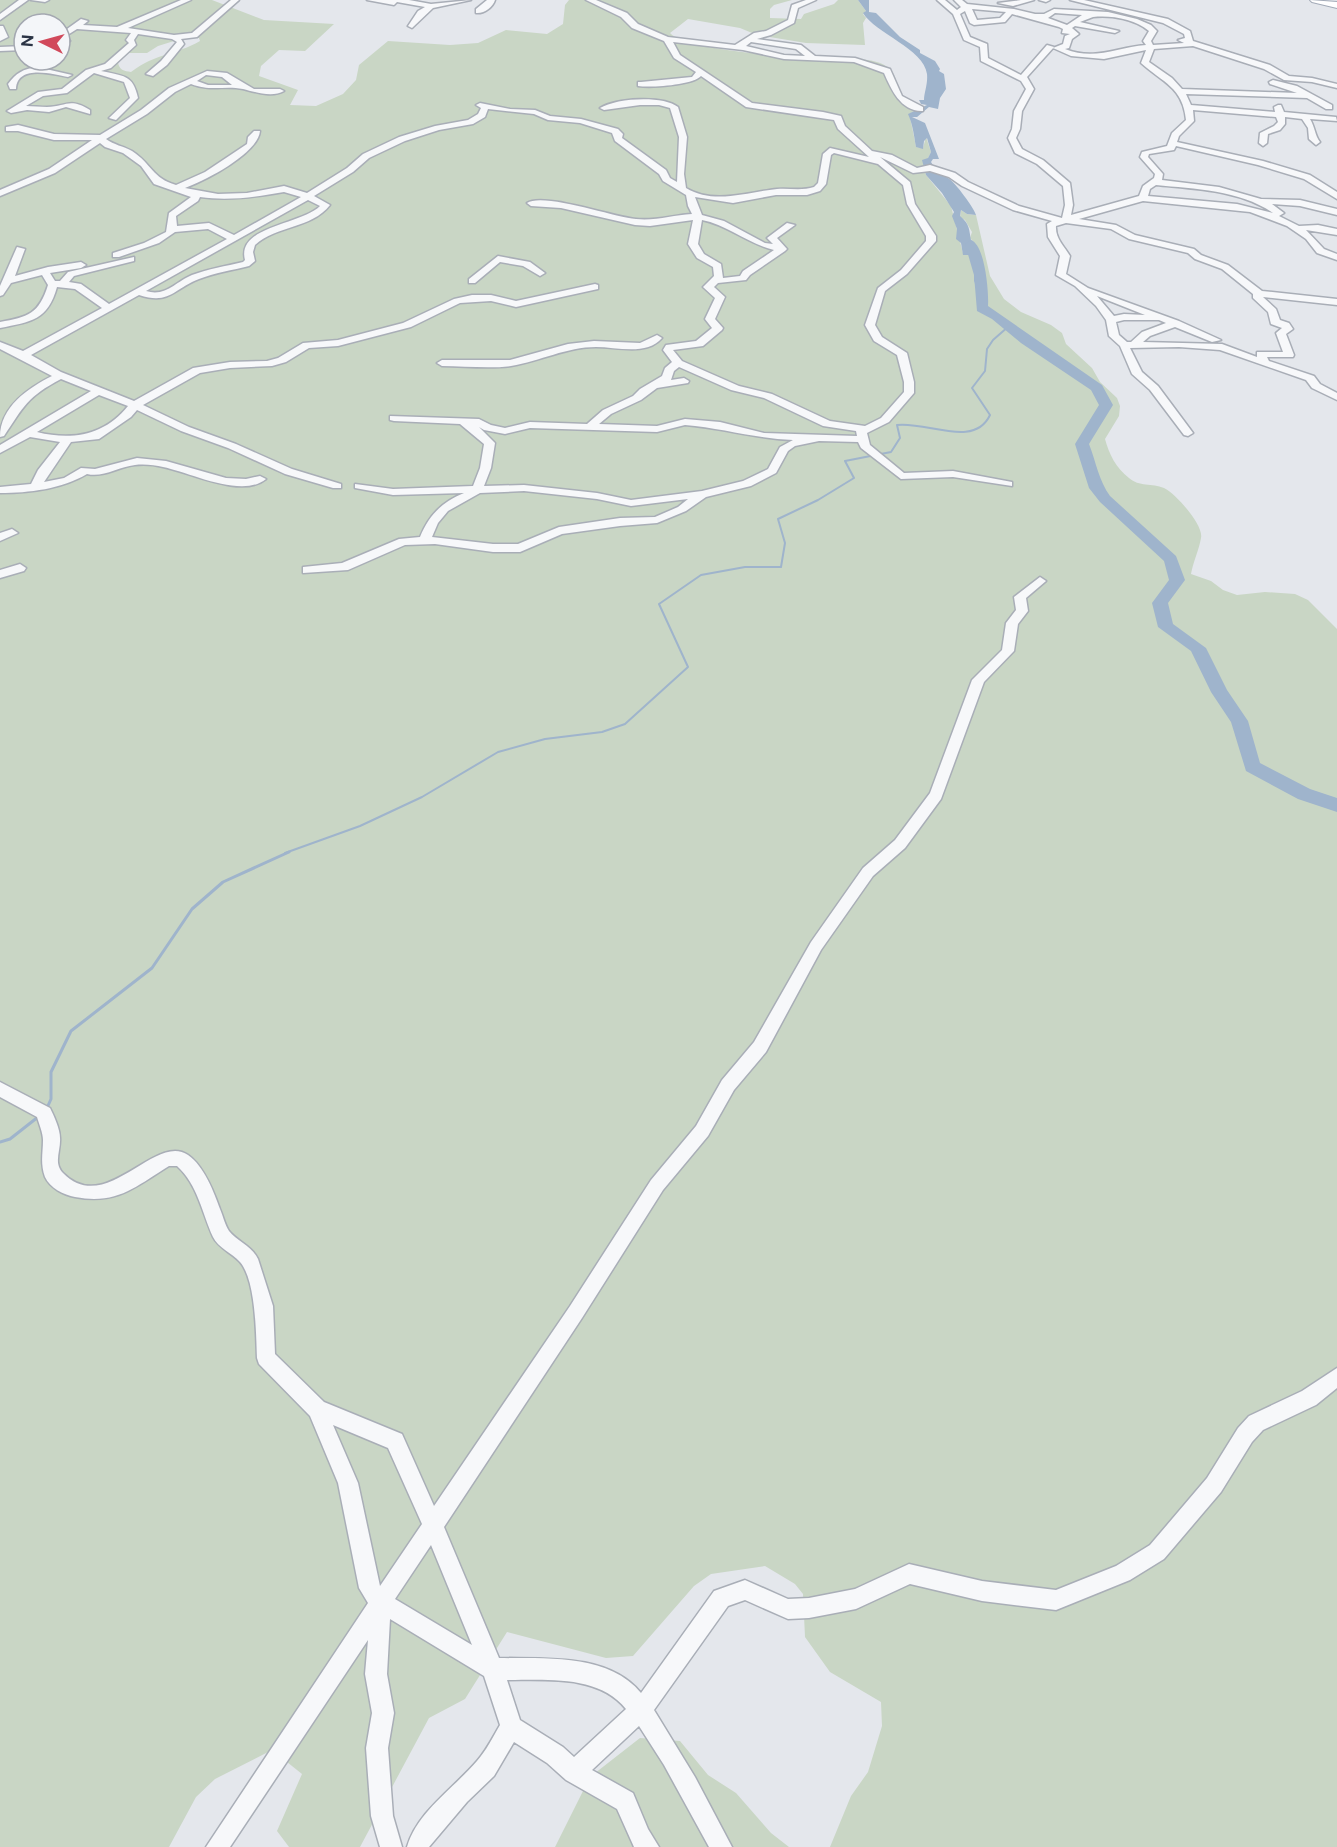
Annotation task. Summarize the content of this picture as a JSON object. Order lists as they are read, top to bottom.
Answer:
{
  "north": "left"
}
